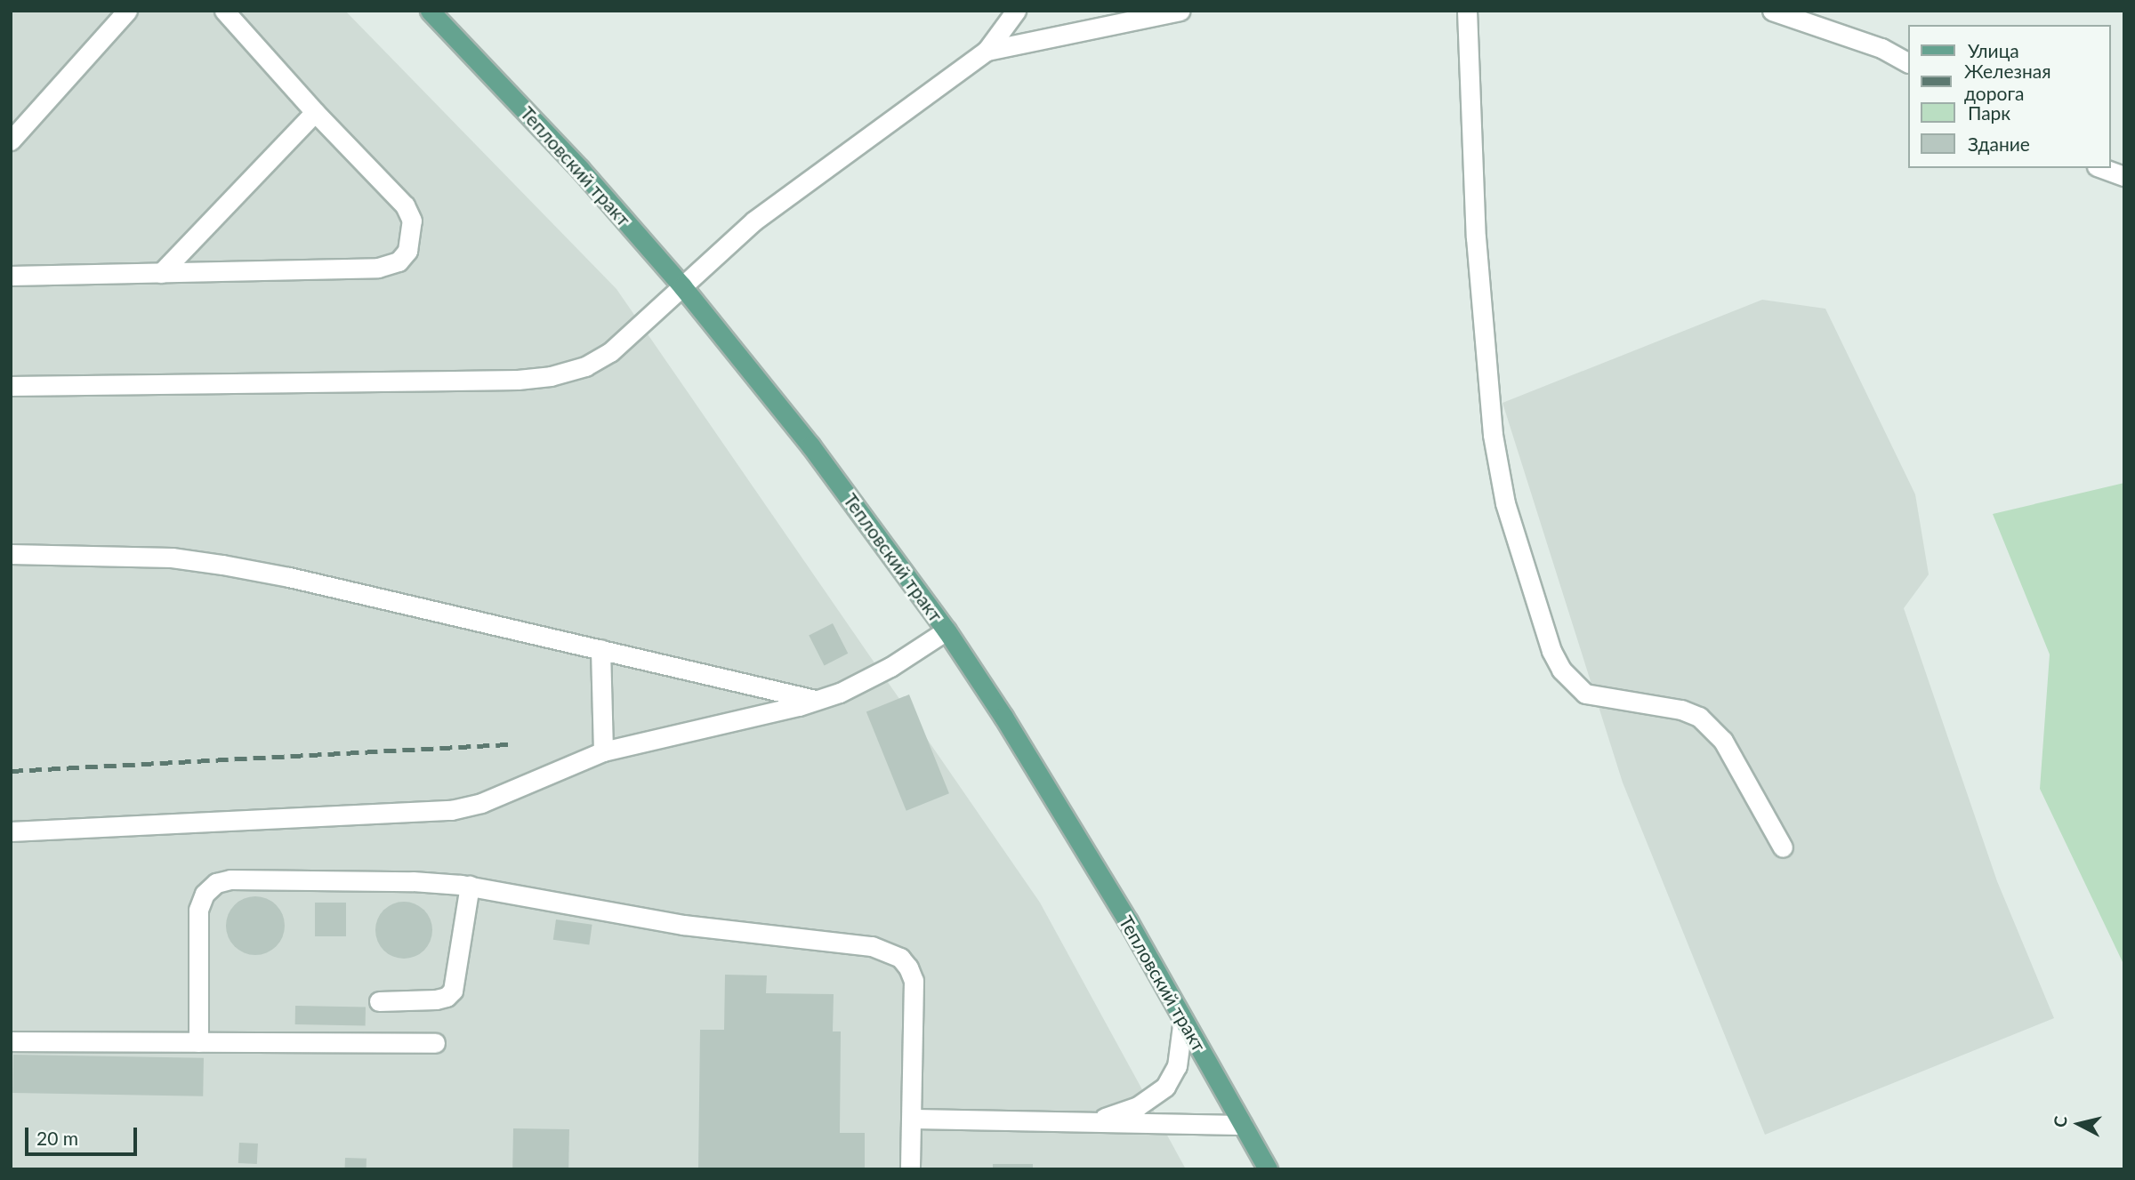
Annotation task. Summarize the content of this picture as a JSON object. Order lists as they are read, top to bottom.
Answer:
{
  "streets": {
    "main road": ["Тепловский тракт"]
  },
  "legend": [
    "Улица",
    "Железная дорога",
    "Парк",
    "Здание"
  ],
  "scale_bar": "20 m",
  "north": "left"
}
